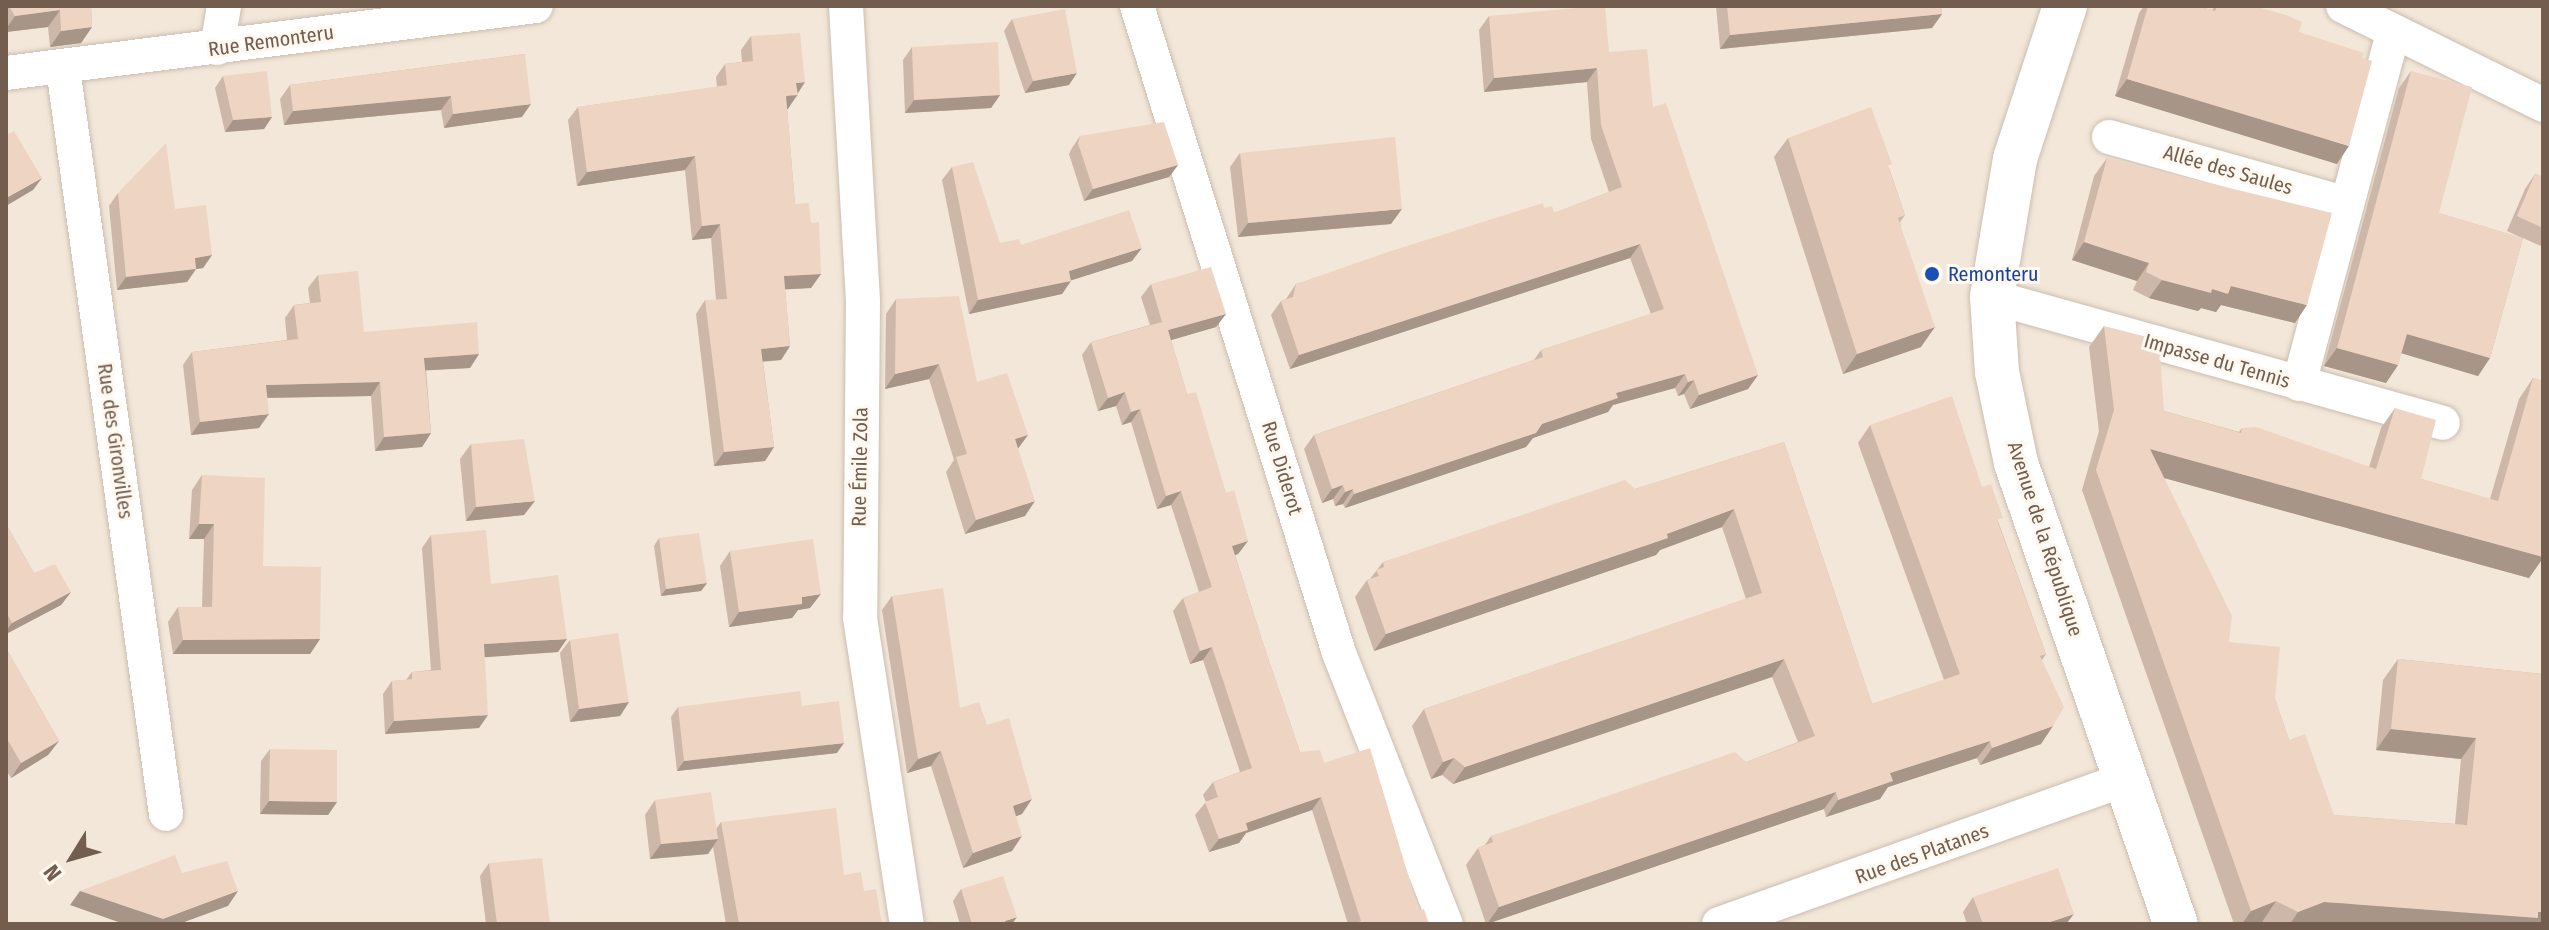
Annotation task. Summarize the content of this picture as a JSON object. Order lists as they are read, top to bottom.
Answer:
{
  "streets": {
    "street": [
      "Rue Remonteru",
      "Allée des Saules",
      "Impasse du Tennis",
      "Rue des Gironvilles",
      "Rue Émile Zola",
      "Rue Diderot",
      "Avenue de la République",
      "Rue des Platanes"
    ]
  },
  "crossings": [
    ["Rue Remonteru", "Rue des Gironvilles"],
    ["Impasse du Tennis", "Avenue de la République"],
    ["Avenue de la République", "Rue des Platanes"]
  ],
  "places": ["Remonteru"],
  "north": "bottom left"
}
